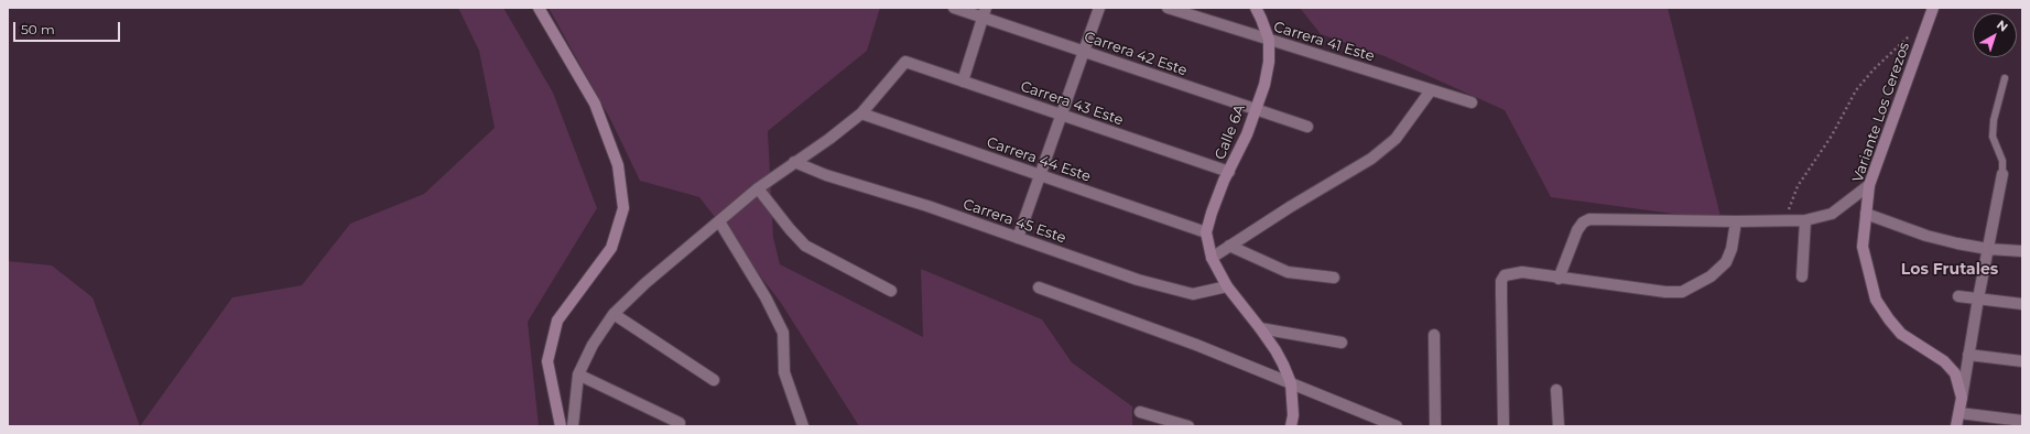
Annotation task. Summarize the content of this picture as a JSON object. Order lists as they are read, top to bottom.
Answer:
{
  "streets": {
    "street": [
      "Carrera 41 Este",
      "Carrera 42 Este",
      "Carrera 43 Este",
      "Variante Los Cerezos",
      "Calle 6A",
      "Carrera 44 Este",
      "Carrera 45 Este"
    ]
  },
  "crossings": [
    ["Carrera 41 Este", "Calle 6A"],
    ["Carrera 42 Este", "Calle 6A"],
    ["Carrera 43 Este", "Calle 6A"],
    ["Carrera 43 Este", "Carrera 44 Este"],
    ["Calle 6A", "Carrera 44 Este"]
  ],
  "districts": ["Los Frutales"],
  "scale_bar": "50 m",
  "north": "top right"
}
